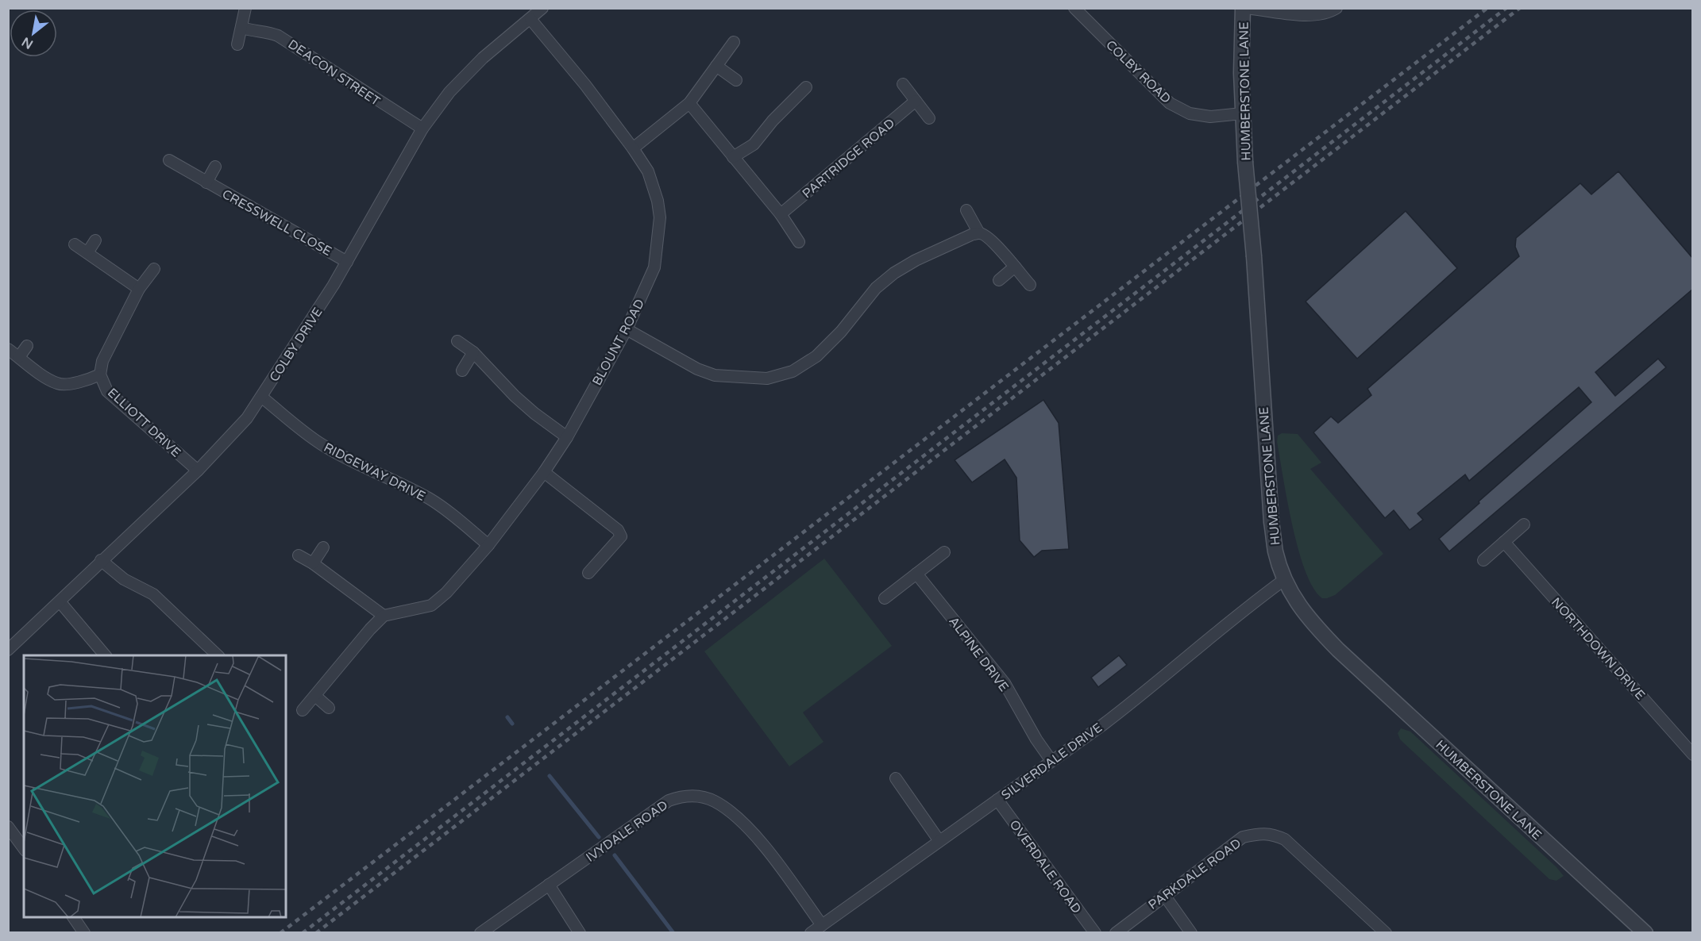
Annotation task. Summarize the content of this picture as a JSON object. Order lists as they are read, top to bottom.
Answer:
{
  "streets": {
    "street": [
      "COLBY ROAD",
      "DEACON STREET",
      "HUMBERSTONE LANE",
      "PARTRIDGE ROAD",
      "CRESSWELL CLOSE",
      "BLOUNT ROAD",
      "COLBY DRIVE",
      "ELLIOTT DRIVE",
      "RIDGEWAY DRIVE",
      "NORTHDOWN DRIVE",
      "ALPINE DRIVE",
      "SILVERDALE DRIVE",
      "IVYDALE ROAD",
      "OVERDALE ROAD",
      "PARKDALE ROAD"
    ]
  },
  "crossings": [
    ["COLBY ROAD", "HUMBERSTONE LANE"],
    ["DEACON STREET", "COLBY DRIVE"],
    ["HUMBERSTONE LANE", "SILVERDALE DRIVE"],
    ["CRESSWELL CLOSE", "COLBY DRIVE"],
    ["BLOUNT ROAD", "COLBY DRIVE"],
    ["BLOUNT ROAD", "RIDGEWAY DRIVE"],
    ["COLBY DRIVE", "ELLIOTT DRIVE"],
    ["COLBY DRIVE", "RIDGEWAY DRIVE"],
    ["ALPINE DRIVE", "SILVERDALE DRIVE"],
    ["SILVERDALE DRIVE", "IVYDALE ROAD"],
    ["SILVERDALE DRIVE", "OVERDALE ROAD"]
  ],
  "north": "bottom left"
}
